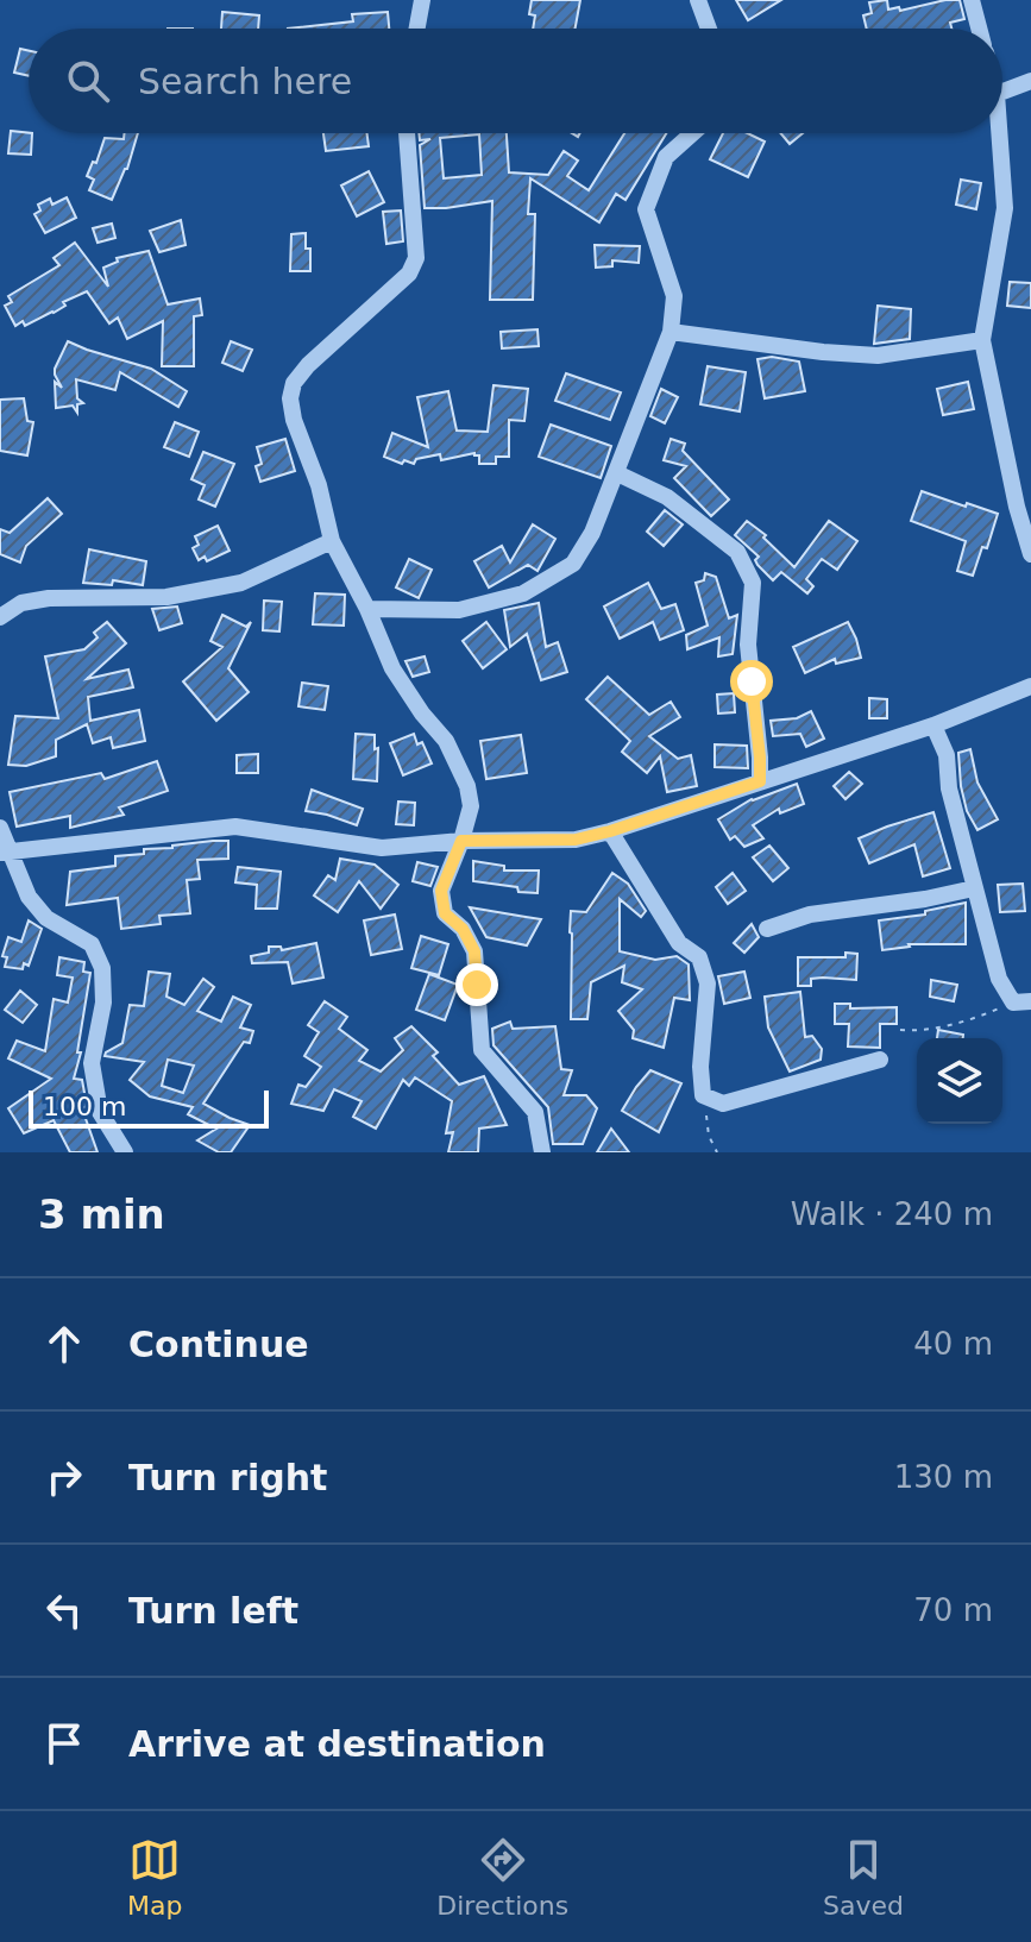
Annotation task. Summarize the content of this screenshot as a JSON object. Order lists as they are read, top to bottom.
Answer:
{
  "scale_bar": "100 m",
  "page": {
    "search": "Search here",
    "scale": "100 m",
    "heading": ["3 min", "Walk · 240 m"],
    "list": [
      ["Continue", "40 m"],
      ["Turn right", "130 m"],
      ["Turn left", "70 m"],
      "Arrive at destination"
    ],
    "nav": ["Map", "Directions", "Saved"]
  }
}
